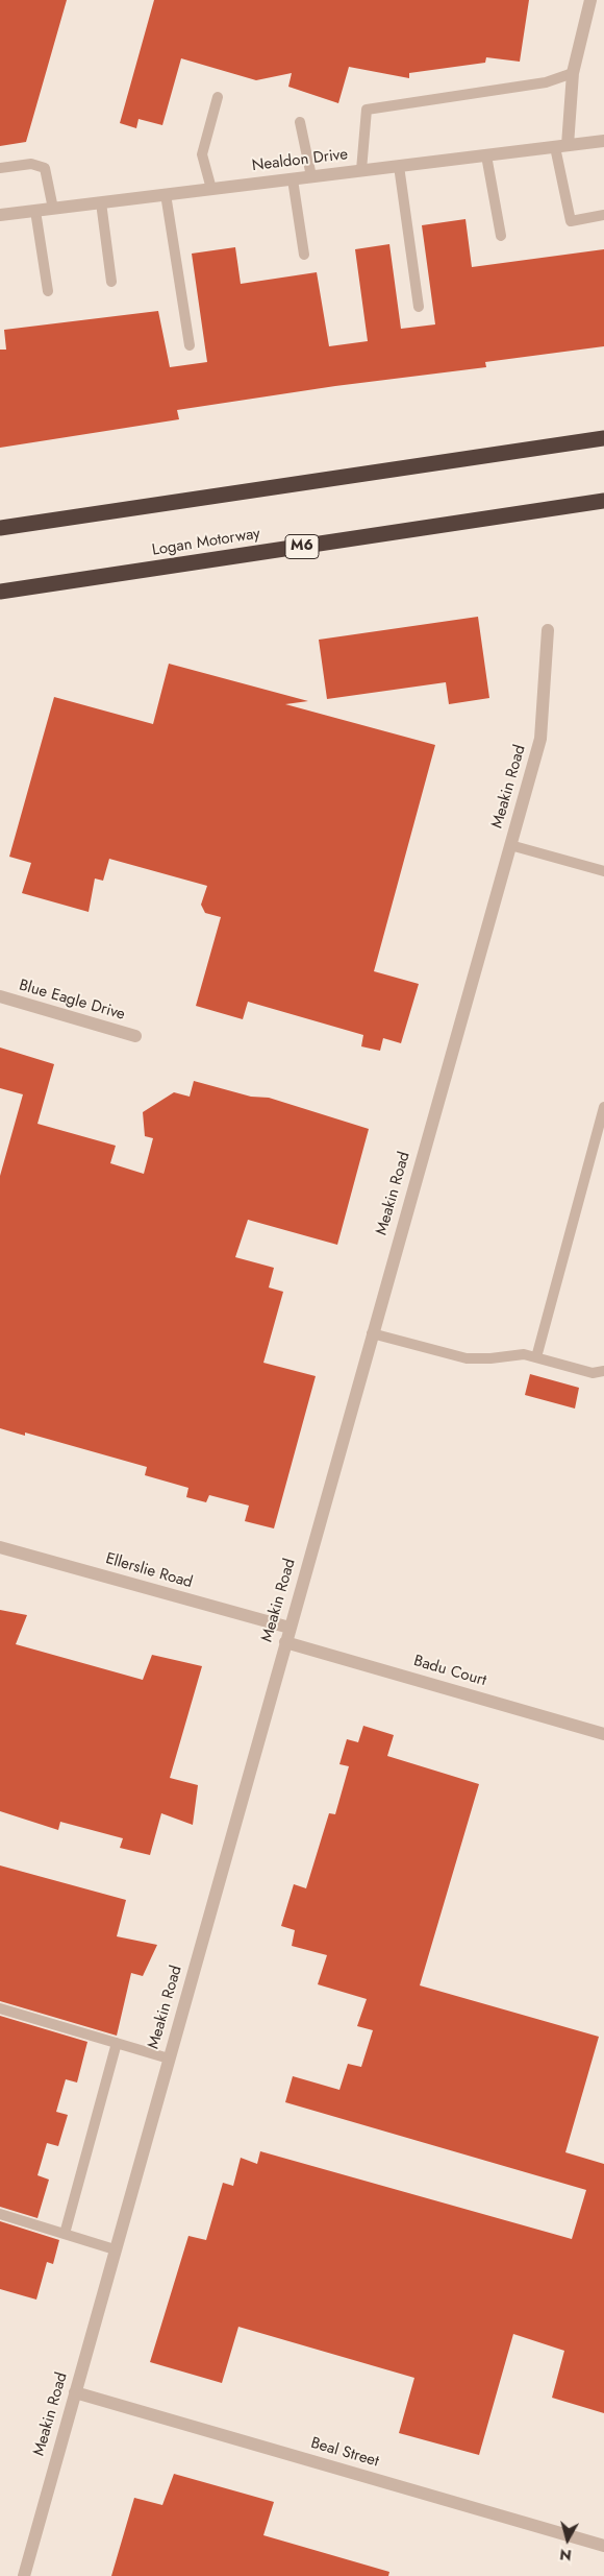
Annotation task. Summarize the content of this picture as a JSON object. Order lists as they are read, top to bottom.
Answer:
{
  "streets": {
    "highway": ["Logan Motorway", "M6"],
    "street": [
      "Nealdon Drive",
      "Meakin Road",
      "Blue Eagle Drive",
      "Ellerslie Road",
      "Badu Court",
      "Beal Street"
    ]
  },
  "crossings": [
    ["Meakin Road", "Ellerslie Road"],
    ["Meakin Road", "Badu Court"],
    ["Meakin Road", "Beal Street"]
  ],
  "north": "bottom"
}
